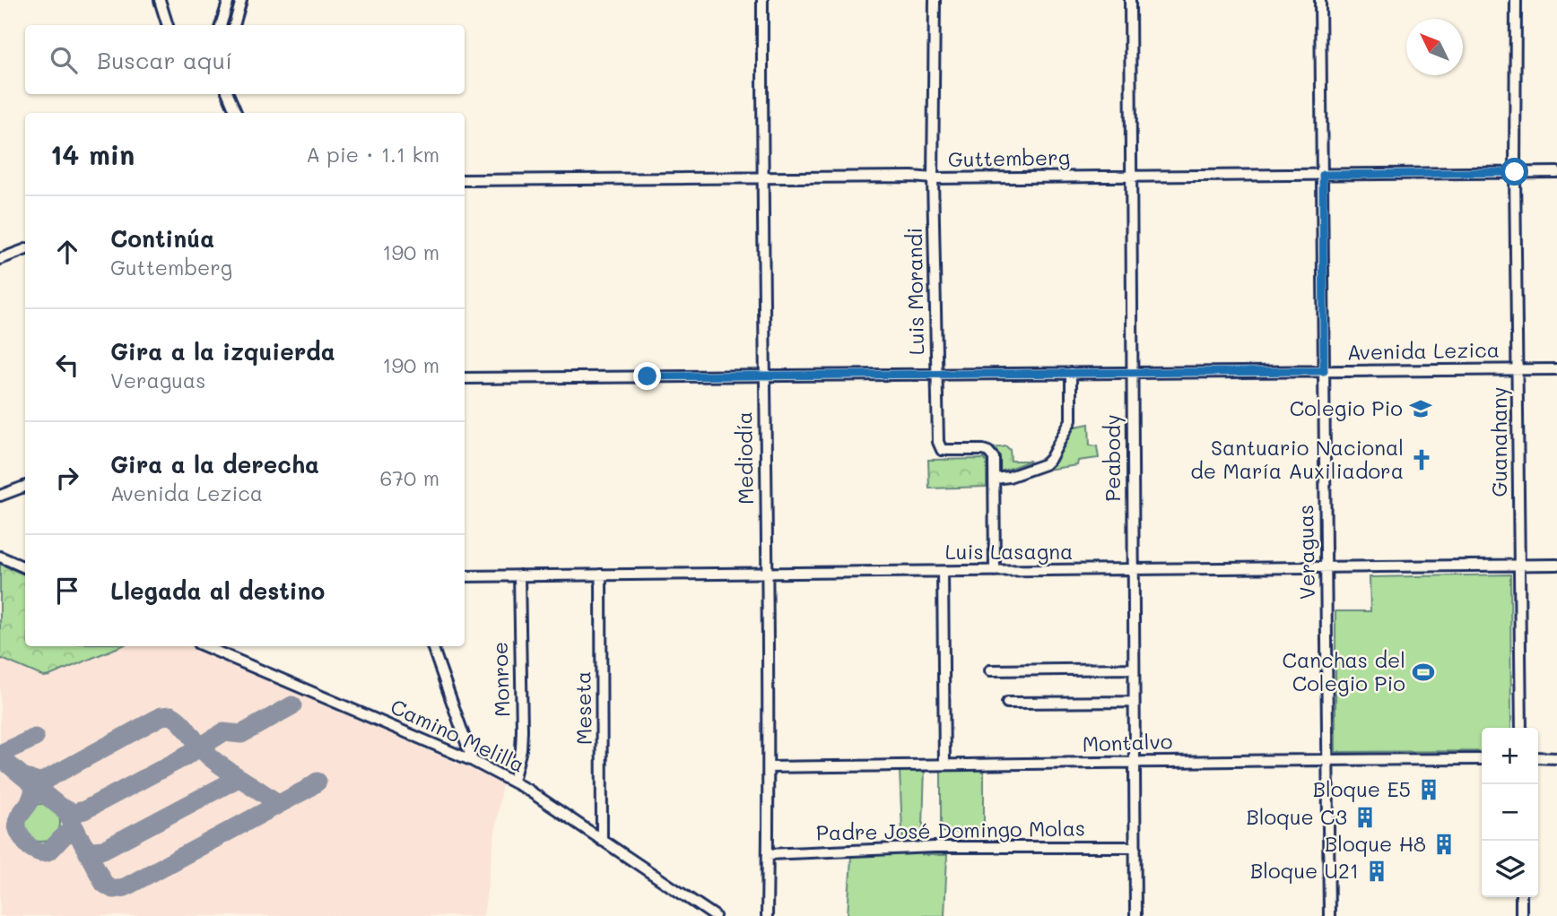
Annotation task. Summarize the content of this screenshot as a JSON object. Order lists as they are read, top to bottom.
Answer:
{
  "streets": {
    "street": [
      "Guttemberg",
      "Luis Morandi",
      "Avenida Lezica",
      "Guanahany",
      "Mediodía",
      "Peabody",
      "Luis Lasagna",
      "Veraguas",
      "Monroe",
      "Meseta",
      "Camino Melilla",
      "Montalvo",
      "Padre José Domingo Molas"
    ]
  },
  "crossings": [
    ["Guttemberg", "Luis Morandi"],
    ["Guttemberg", "Guanahany"],
    ["Guttemberg", "Mediodía"],
    ["Guttemberg", "Peabody"],
    ["Guttemberg", "Veraguas"],
    ["Luis Morandi", "Avenida Lezica"],
    ["Luis Morandi", "Luis Lasagna"],
    ["Avenida Lezica", "Guanahany"],
    ["Avenida Lezica", "Mediodía"],
    ["Avenida Lezica", "Peabody"],
    ["Avenida Lezica", "Veraguas"],
    ["Guanahany", "Luis Lasagna"],
    ["Mediodía", "Luis Lasagna"],
    ["Mediodía", "Montalvo"],
    ["Mediodía", "Padre José Domingo Molas"],
    ["Peabody", "Luis Lasagna"],
    ["Peabody", "Montalvo"],
    ["Peabody", "Padre José Domingo Molas"],
    ["Luis Lasagna", "Veraguas"],
    ["Luis Lasagna", "Monroe"],
    ["Luis Lasagna", "Meseta"],
    ["Veraguas", "Montalvo"],
    ["Monroe", "Camino Melilla"],
    ["Meseta", "Camino Melilla"]
  ],
  "places": {
    "school or university": ["Colegio Pio"],
    "church": ["Santuario Nacional de María Auxiliadora"],
    "sports": ["Canchas del Colegio Pio"],
    "building": [
      "Bloque E5",
      "Bloque C3",
      "Bloque H8",
      "Bloque U21"
    ]
  },
  "north": "top left",
  "page": {
    "search": "Buscar aquí",
    "heading": ["14 min", "A pie · 1.1 km"],
    "list": [
      ["Continúa", "Guttemberg", "190 m"],
      ["Gira a la izquierda", "Veraguas", "190 m"],
      ["Gira a la derecha", "Avenida Lezica", "670 m"],
      "Llegada al destino"
    ],
    "map_buttons": ["+", "−"]
  }
}
